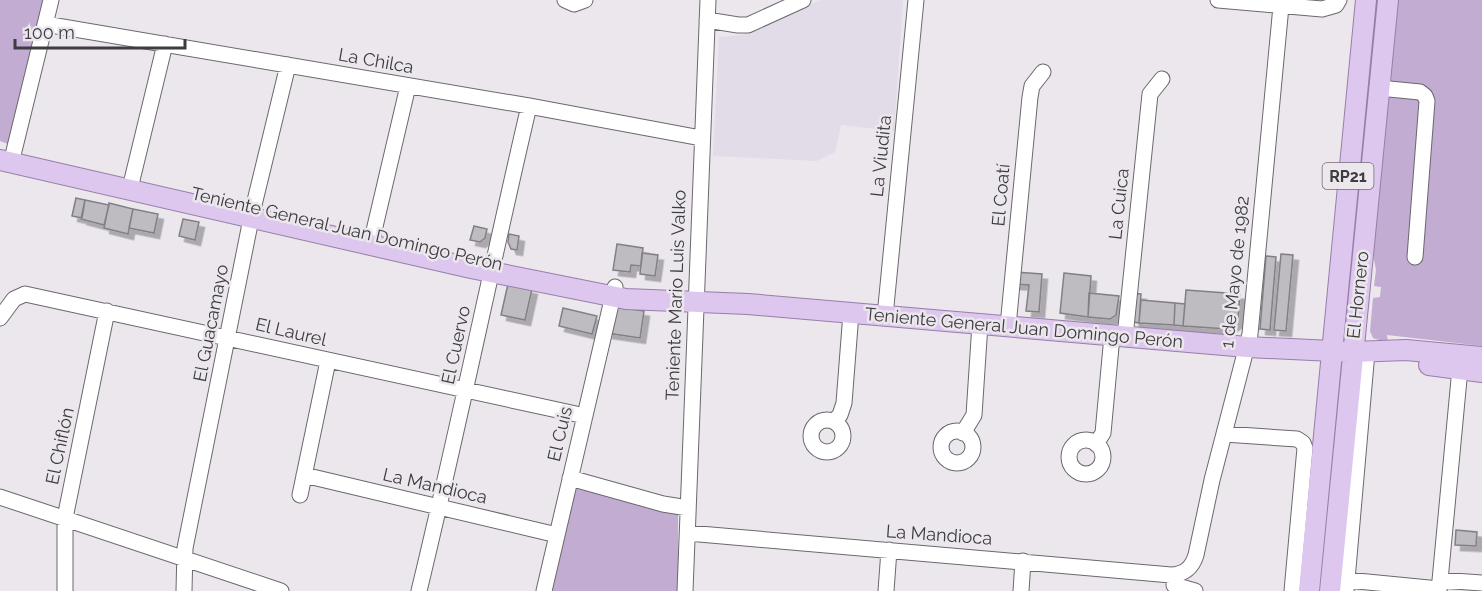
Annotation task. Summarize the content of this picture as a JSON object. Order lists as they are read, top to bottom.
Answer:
{
  "streets": {
    "main road": ["RP21", "Teniente General Juan Domingo Perón", "El Hornero"],
    "street": [
      "La Chilca",
      "La Viudita",
      "El Coatí",
      "La Cuica",
      "1 de Mayo de 1982",
      "Teniente Mario Luis Valko",
      "El Guacamayo",
      "El Laurel",
      "El Cuervo",
      "El Cuis",
      "El Chiflón",
      "La Mandioca"
    ]
  },
  "crossings": [
    ["La Chilca", "Teniente Mario Luis Valko"],
    ["La Chilca", "El Guacamayo"],
    ["La Chilca", "El Cuervo"],
    ["La Viudita", "Teniente General Juan Domingo Perón"],
    ["El Coatí", "Teniente General Juan Domingo Perón"],
    ["La Cuica", "Teniente General Juan Domingo Perón"],
    ["Teniente General Juan Domingo Perón", "1 de Mayo de 1982"],
    ["Teniente General Juan Domingo Perón", "Teniente Mario Luis Valko"],
    ["Teniente General Juan Domingo Perón", "El Hornero"],
    ["Teniente General Juan Domingo Perón", "El Guacamayo"],
    ["Teniente General Juan Domingo Perón", "El Cuervo"],
    ["Teniente General Juan Domingo Perón", "El Cuis"],
    ["1 de Mayo de 1982", "La Mandioca"],
    ["Teniente Mario Luis Valko", "La Mandioca"],
    ["El Guacamayo", "El Laurel"],
    ["El Laurel", "El Cuervo"],
    ["El Laurel", "El Cuis"],
    ["El Laurel", "El Chiflón"],
    ["El Cuervo", "La Mandioca"],
    ["El Cuis", "La Mandioca"]
  ],
  "scale_bar": "100 m"
}
